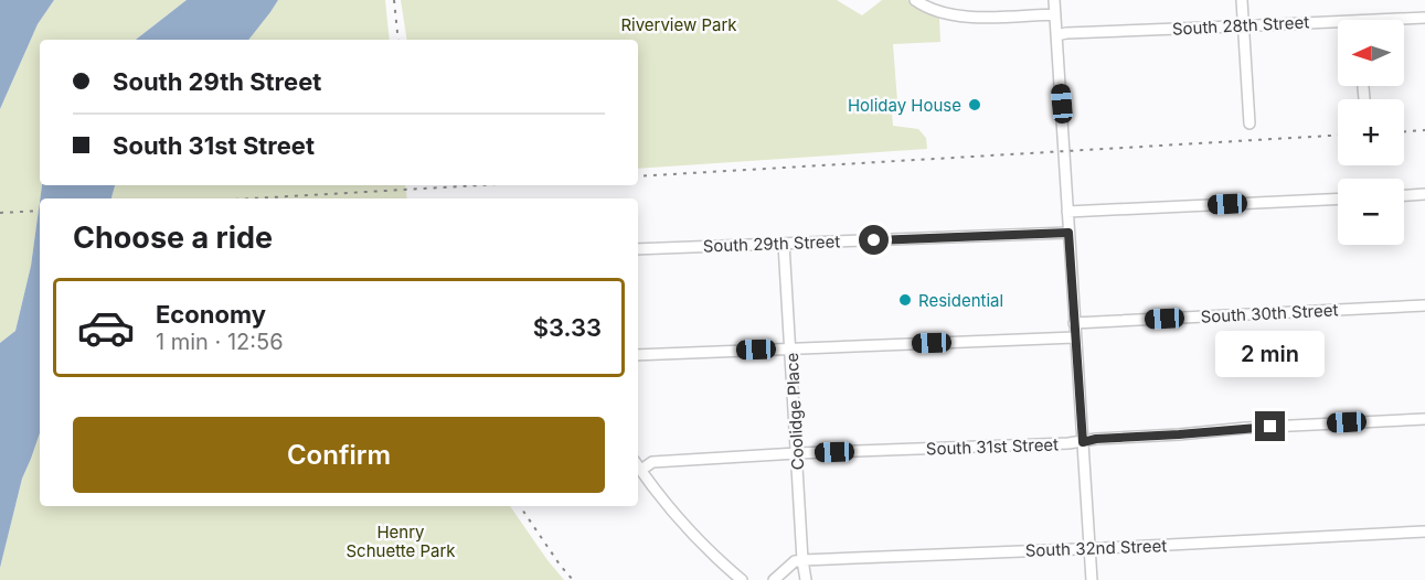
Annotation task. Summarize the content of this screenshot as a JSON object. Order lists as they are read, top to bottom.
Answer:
{
  "streets": {
    "street": [
      "South 28th Street",
      "South 29th Street",
      "South 30th Street",
      "Coolidge Place",
      "South 31st Street",
      "South 32nd Street"
    ]
  },
  "crossings": [
    ["South 29th Street", "Coolidge Place"],
    ["Coolidge Place", "South 31st Street"],
    ["Coolidge Place", "South 32nd Street"]
  ],
  "parks": ["Riverview Park", "Henry Schuette Park"],
  "places": ["Holiday House", "Residential"],
  "north": "left",
  "page": {
    "map_buttons": ["+", "−"],
    "banner": ["South 29th Street", "South 31st Street"],
    "heading": "Choose a ride",
    "list": [
      {
        "name": "Economy",
        "note": "1 min · 12:56",
        "value": "$3.33"
      }
    ],
    "bubble": "2 min",
    "buttons": "Confirm"
  }
}
